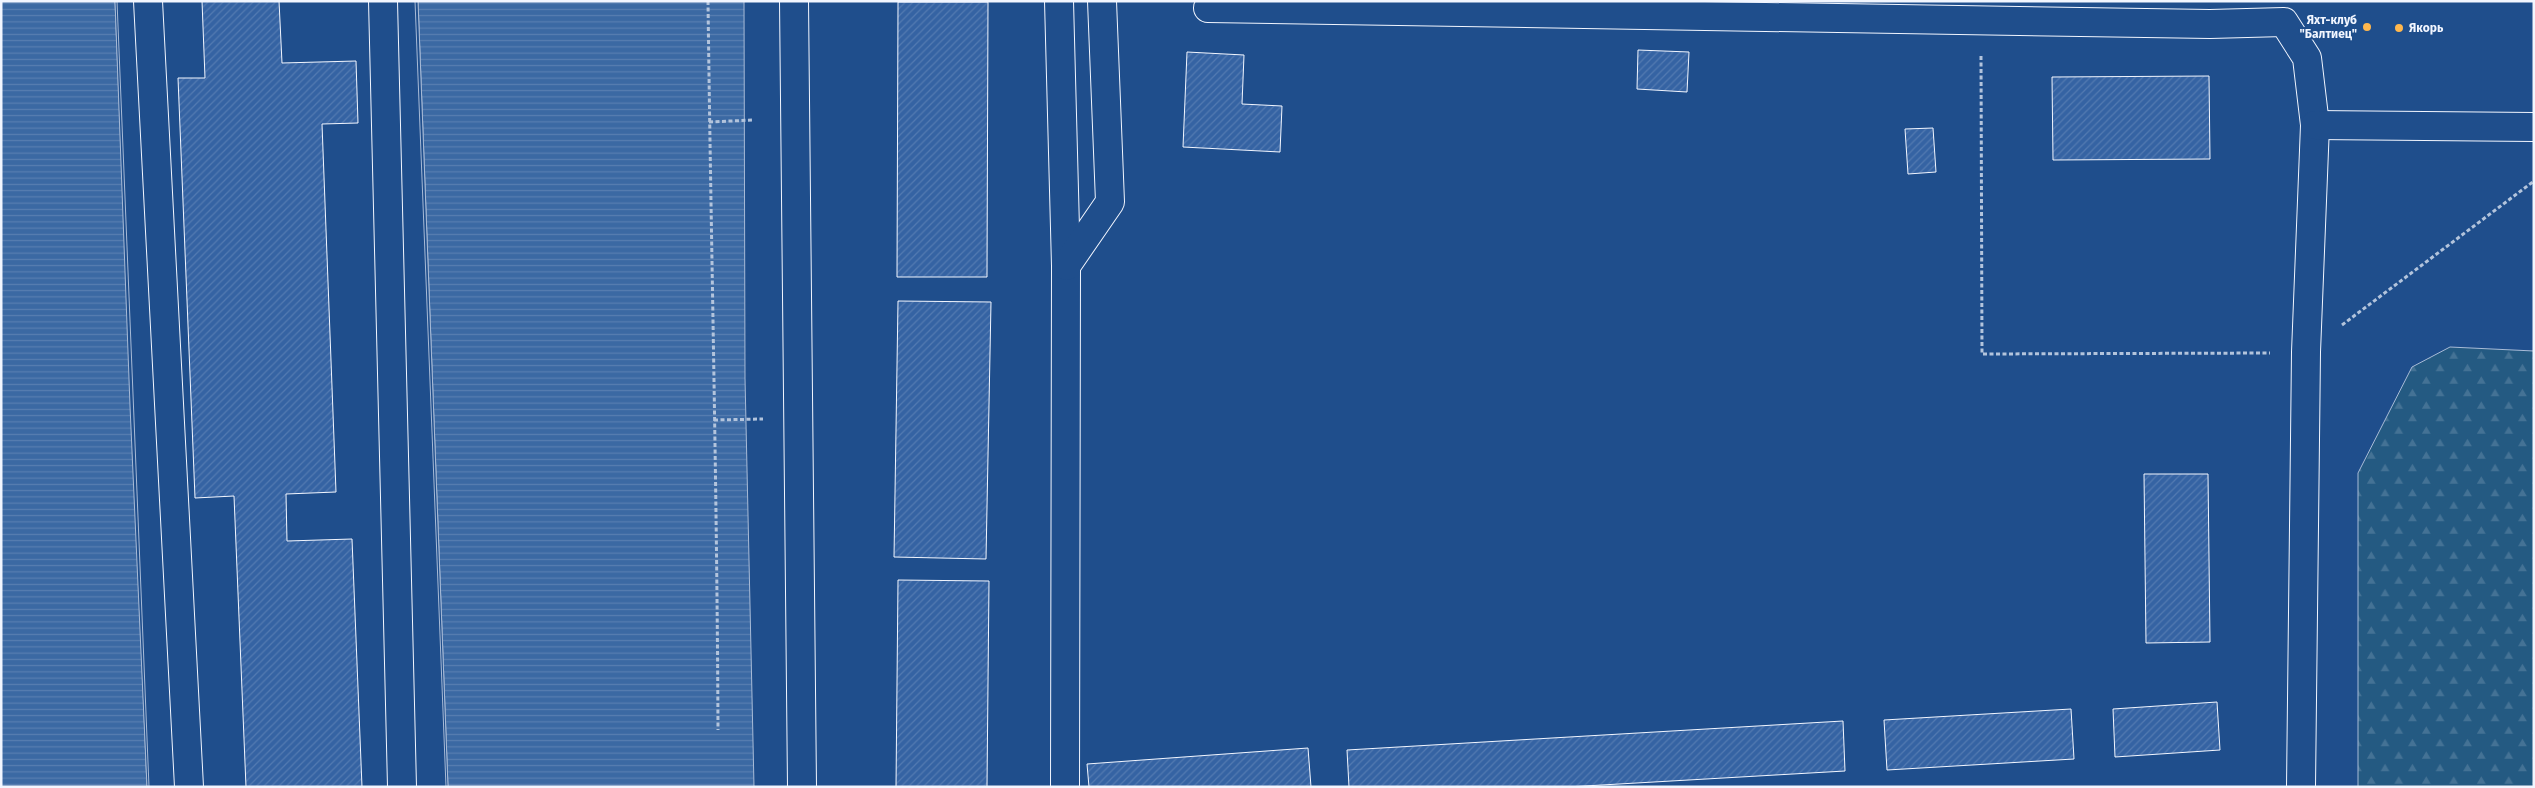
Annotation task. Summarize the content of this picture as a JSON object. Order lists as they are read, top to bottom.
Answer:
{
  "places": ["Яхт-клуб \"Балтиец\"", "Якорь"]
}
